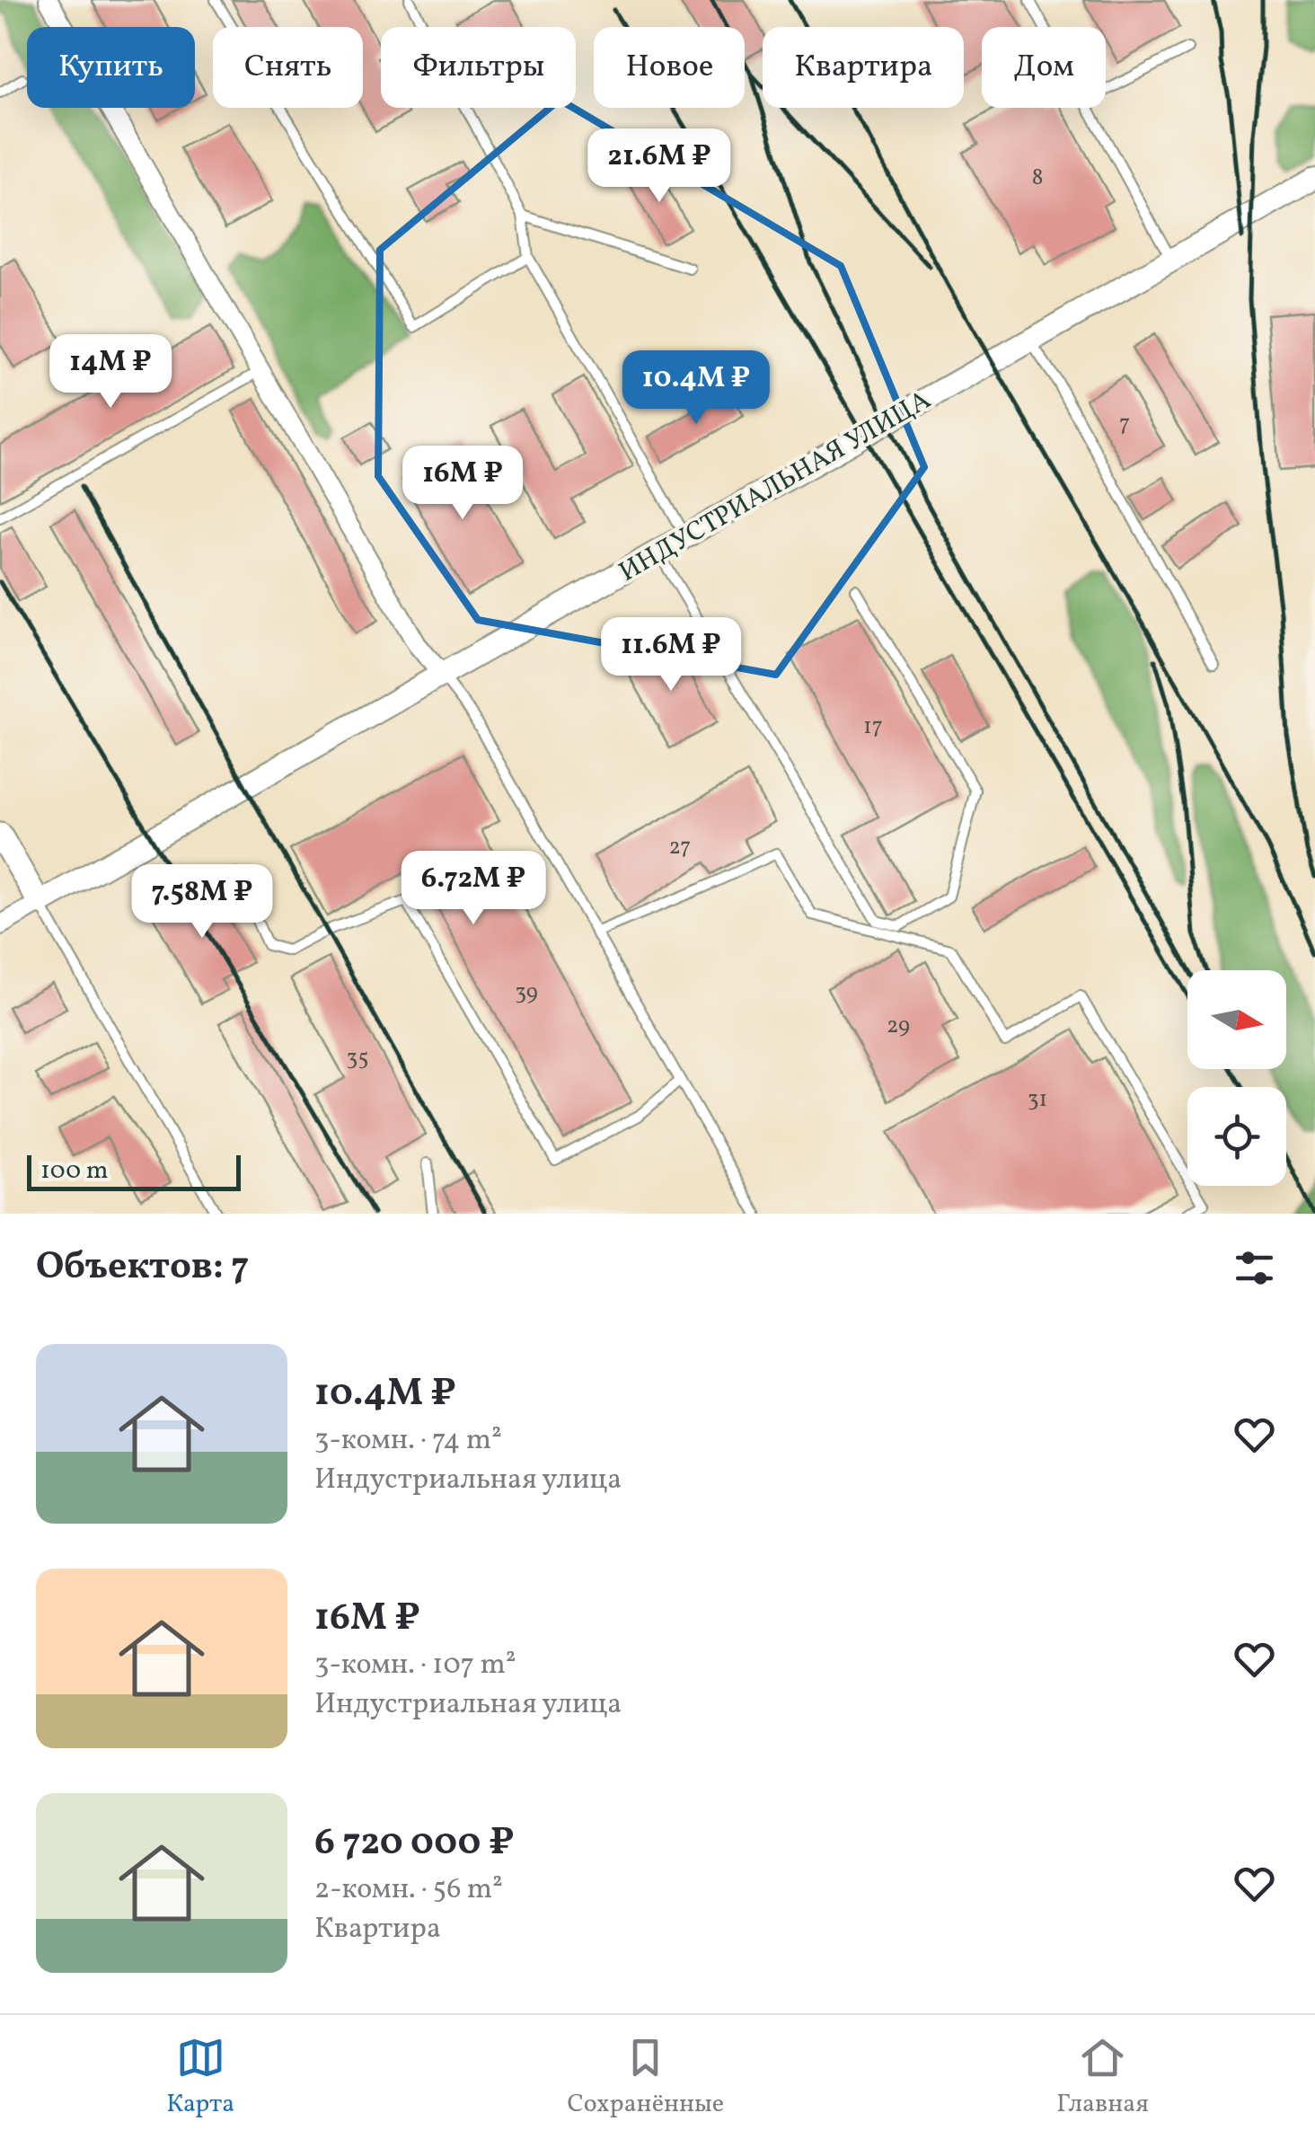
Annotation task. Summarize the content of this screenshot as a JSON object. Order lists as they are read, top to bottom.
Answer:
{
  "streets": {
    "street": ["ИНДУСТРИАЛЬНАЯ УЛИЦА"]
  },
  "house_numbers": [
    "8",
    "7",
    "17",
    "27",
    "39",
    "29",
    "35",
    "31"
  ],
  "scale_bar": "100 m",
  "north": "right",
  "page": {
    "chip": [
      "Купить",
      "Снять",
      "Фильтры",
      "Новое",
      "Квартира",
      "Дом"
    ],
    "price": [
      "21.6M ₽",
      "14M ₽",
      "10.4M ₽",
      "16M ₽",
      "11.6M ₽",
      "6.72M ₽",
      "7.58M ₽"
    ],
    "scale": "100 m",
    "heading": "Объектов: 7",
    "list": [
      {
        "name": "10.4M ₽",
        "note": "3-комн. · 74 m² · Индустриальная улица"
      },
      {
        "name": "16M ₽",
        "note": "3-комн. · 107 m² · Индустриальная улица"
      },
      {
        "name": "6 720 000 ₽",
        "note": "2-комн. · 56 m² · Квартира"
      }
    ],
    "tabs": ["Карта", "Сохранённые", "Главная"]
  }
}
